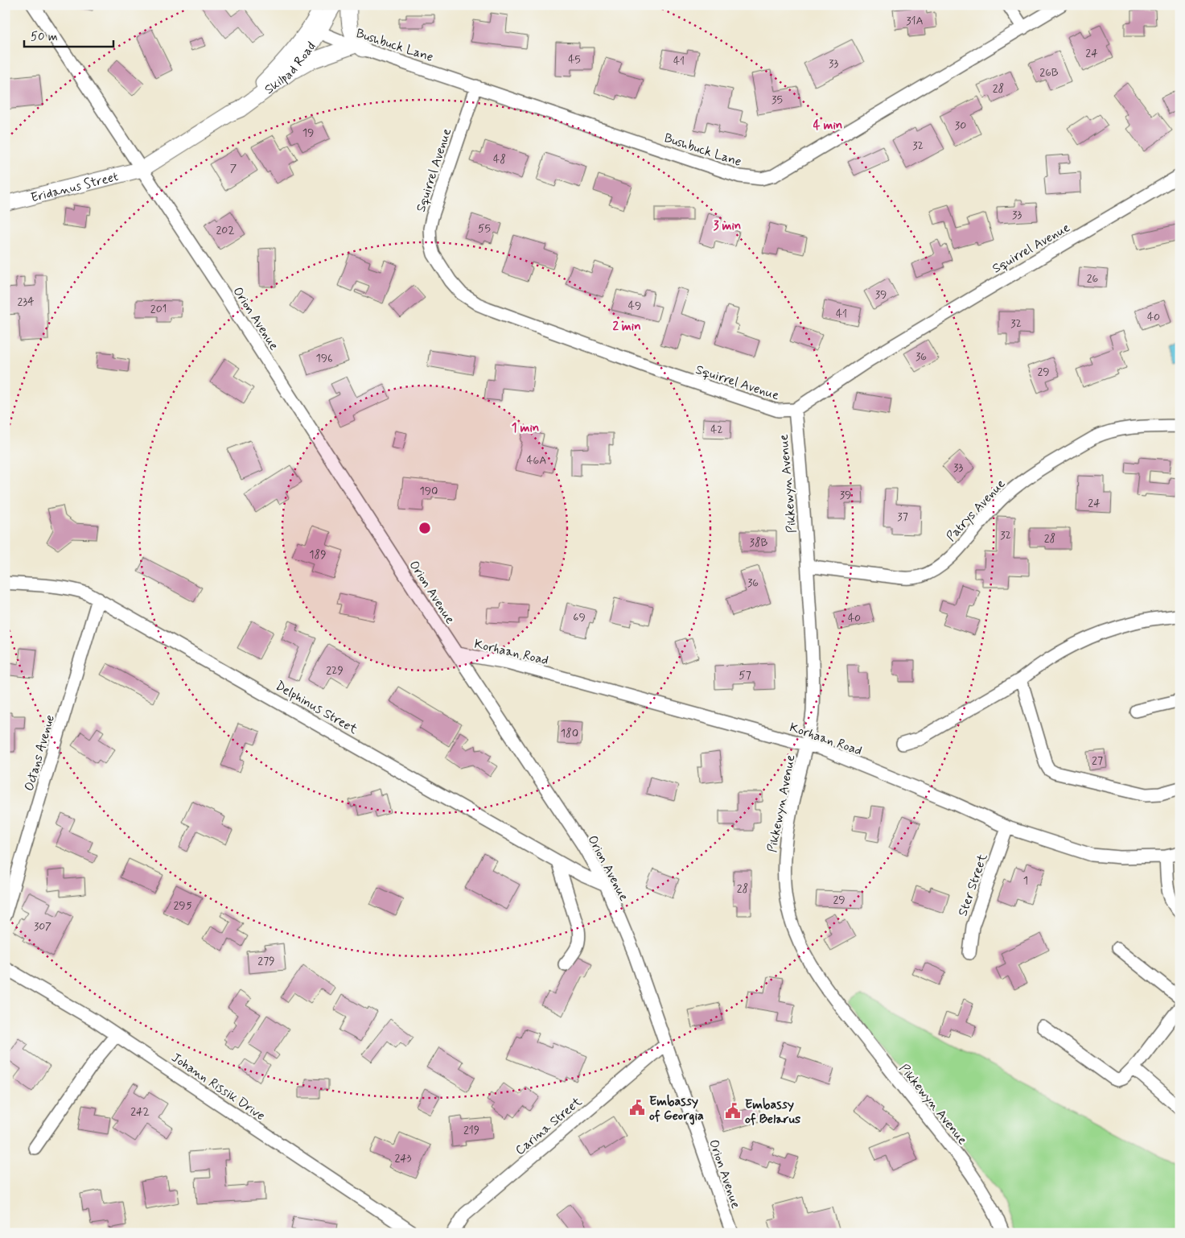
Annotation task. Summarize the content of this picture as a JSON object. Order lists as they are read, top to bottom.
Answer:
{
  "streets": {
    "street": [
      "Bushbuck Lane",
      "Skilpad Road",
      "Squirrel Avenue",
      "Eridanus Street",
      "Orion Avenue",
      "Pikkewyn Avenue",
      "Patrys Avenue",
      "Korhaan Road",
      "Delphinus Street",
      "Octans Avenue",
      "Ster Street",
      "Johann Rissik Drive",
      "Carina Street"
    ]
  },
  "crossings": [
    ["Bushbuck Lane", "Skilpad Road"],
    ["Bushbuck Lane", "Squirrel Avenue"],
    ["Skilpad Road", "Eridanus Street"],
    ["Skilpad Road", "Orion Avenue"],
    ["Squirrel Avenue", "Pikkewyn Avenue"],
    ["Eridanus Street", "Orion Avenue"],
    ["Orion Avenue", "Korhaan Road"],
    ["Orion Avenue", "Delphinus Street"],
    ["Orion Avenue", "Carina Street"],
    ["Pikkewyn Avenue", "Patrys Avenue"],
    ["Pikkewyn Avenue", "Korhaan Road"],
    ["Korhaan Road", "Ster Street"],
    ["Delphinus Street", "Octans Avenue"]
  ],
  "places": {
    "public building": ["Embassy of Georgia", "Embassy of Belarus"]
  },
  "house_numbers": [
    "31A",
    "24",
    "45",
    "41",
    "33",
    "26B",
    "28",
    "35",
    "30",
    "19",
    "32",
    "48",
    "7",
    "33",
    "55",
    "202",
    "26",
    "39",
    "234",
    "49",
    "201",
    "41",
    "40",
    "32",
    "36",
    "196",
    "29",
    "42",
    "46A",
    "33",
    "190",
    "39",
    "24",
    "37",
    "32",
    "28",
    "38B",
    "189",
    "36",
    "69",
    "40",
    "229",
    "57",
    "180",
    "27",
    "1",
    "28",
    "29",
    "295",
    "307",
    "279",
    "242",
    "219",
    "243"
  ],
  "scale_bar": "50 m",
  "rings": [
    "4 min",
    "3 min",
    "2 min",
    "1 min"
  ]
}
